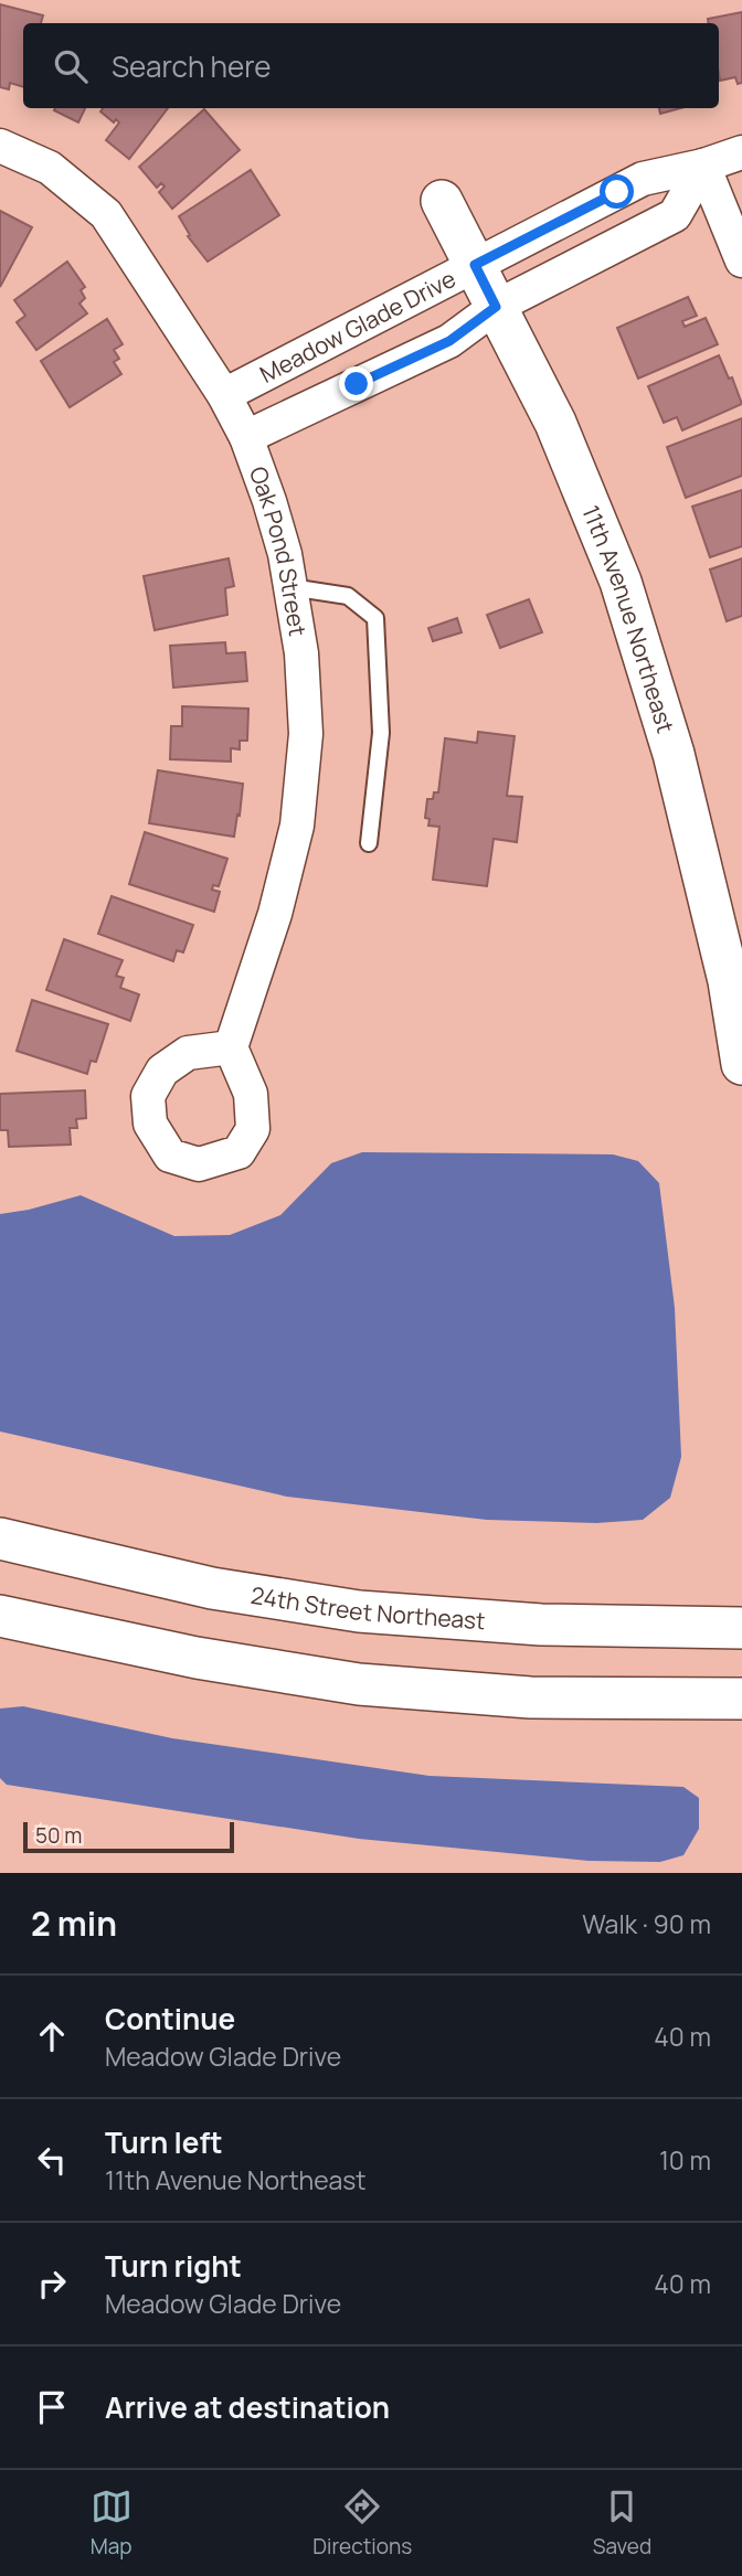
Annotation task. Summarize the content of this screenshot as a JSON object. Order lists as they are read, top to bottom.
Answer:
{
  "streets": {
    "street": [
      "Meadow Glade Drive",
      "Oak Pond Street",
      "11th Avenue Northeast",
      "24th Street Northeast"
    ]
  },
  "crossings": [
    ["Meadow Glade Drive", "Oak Pond Street"],
    ["Meadow Glade Drive", "11th Avenue Northeast"]
  ],
  "scale_bar": "50 m",
  "page": {
    "search": "Search here",
    "scale": "50 m",
    "heading": ["2 min", "Walk · 90 m"],
    "list": [
      ["Continue", "Meadow Glade Drive", "40 m"],
      ["Turn left", "11th Avenue Northeast", "10 m"],
      ["Turn right", "Meadow Glade Drive", "40 m"],
      "Arrive at destination"
    ],
    "nav": ["Map", "Directions", "Saved"]
  }
}
